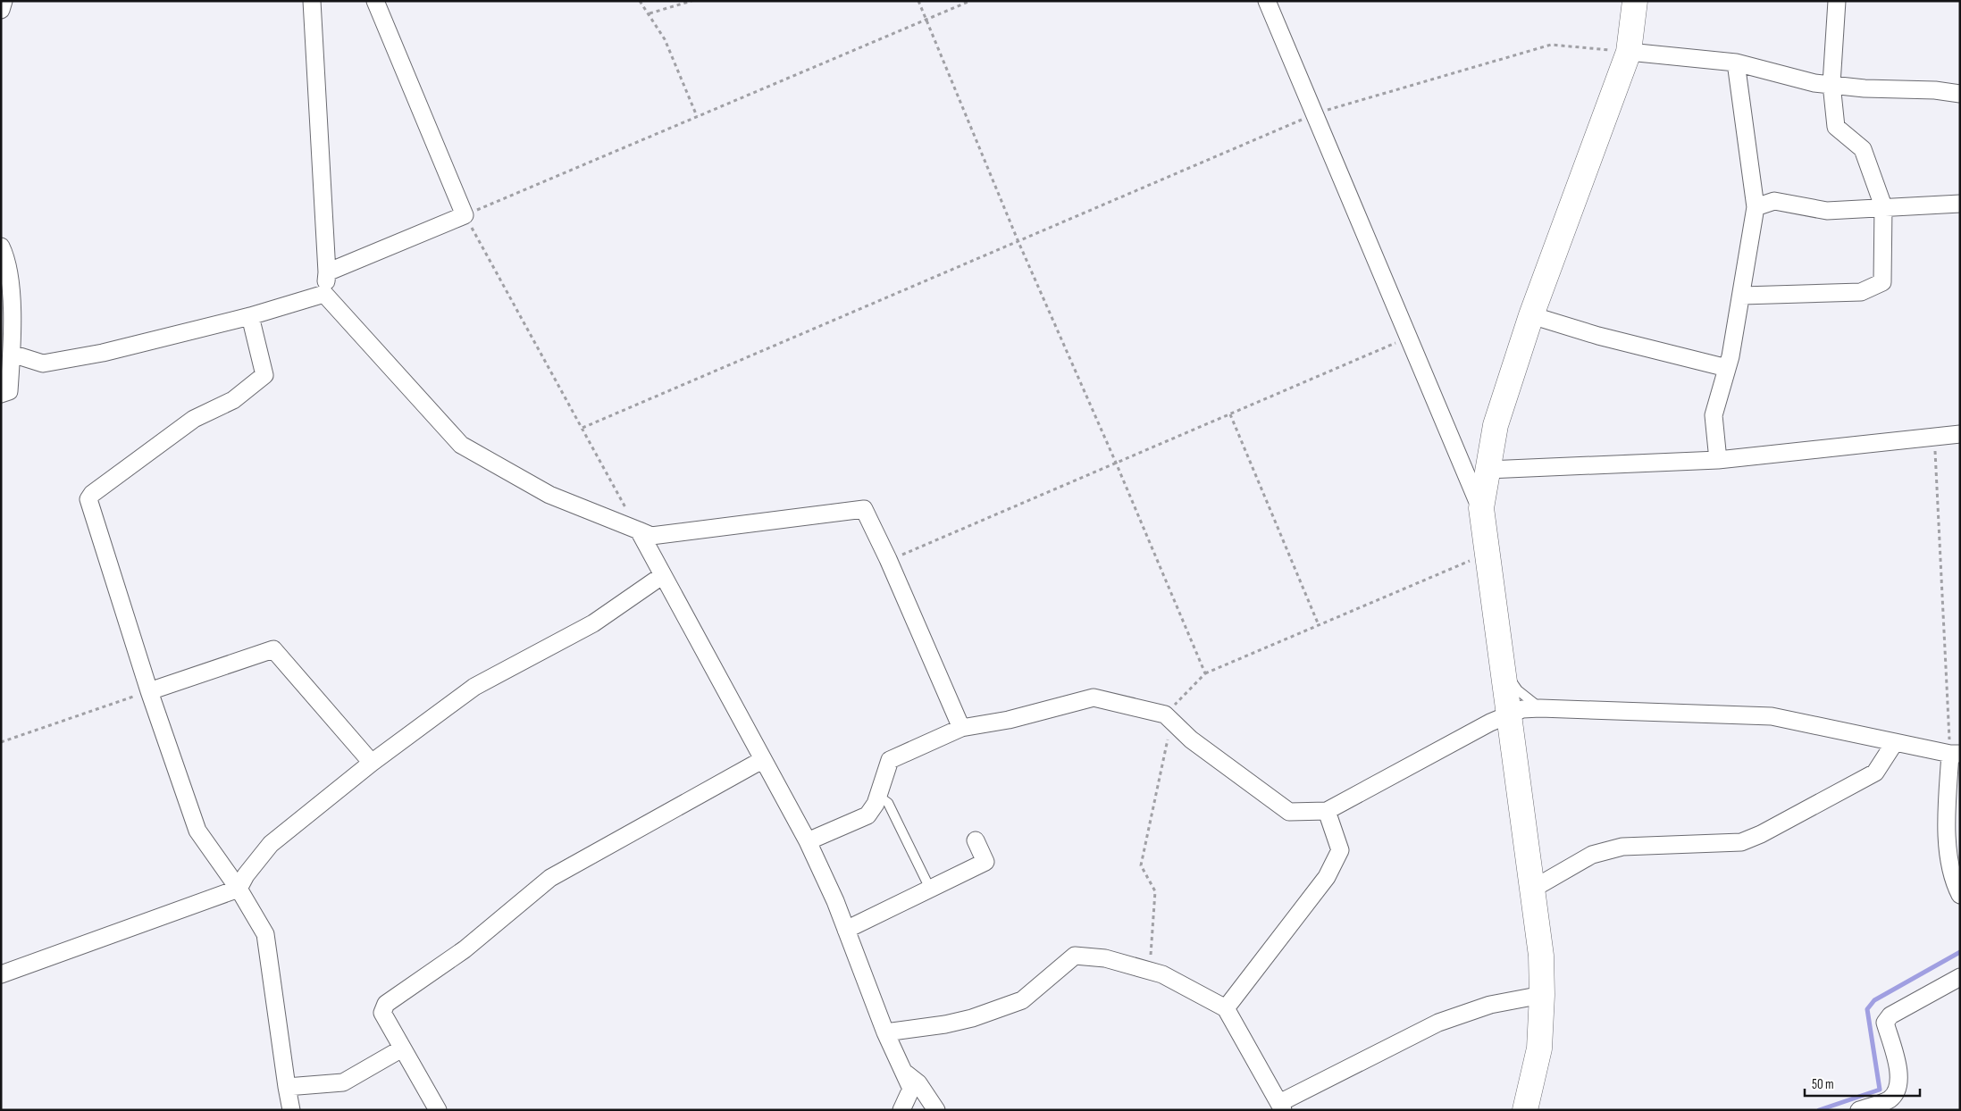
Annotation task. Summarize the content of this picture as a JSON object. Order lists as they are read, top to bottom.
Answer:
{
  "scale_bar": "50 m"
}
